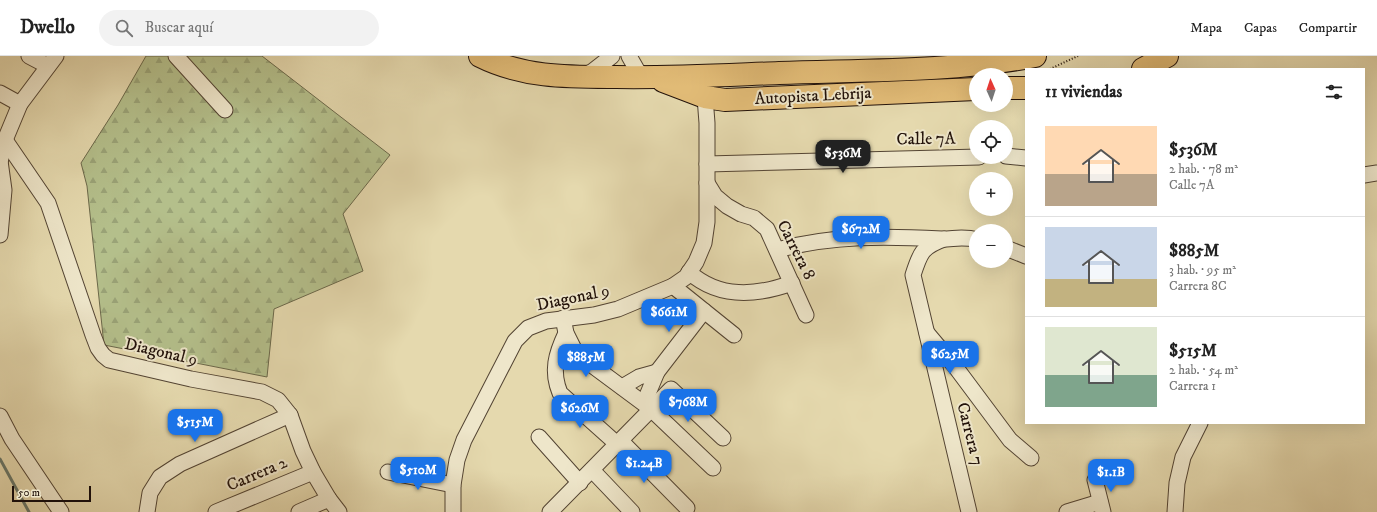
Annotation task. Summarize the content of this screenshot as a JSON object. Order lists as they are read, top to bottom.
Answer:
{
  "streets": {
    "highway": ["Autopista Lebrija"],
    "street": [
      "Calle 7A",
      "Carrera 8",
      "Diagonal 9",
      "Carrera 7",
      "Carrera 2"
    ]
  },
  "crossings": [
    ["Autopista Lebrija", "Diagonal 9"],
    ["Calle 7A", "Diagonal 9"],
    ["Carrera 8", "Diagonal 9"],
    ["Diagonal 9", "Carrera 2"]
  ],
  "scale_bar": "50 m",
  "north": "top",
  "page": {
    "header": "Dwello",
    "search": "Buscar aquí",
    "nav": ["Mapa", "Capas", "Compartir"],
    "map_buttons": ["+", "−"],
    "heading": "11 viviendas",
    "list": [
      {
        "name": "$536M",
        "note": "2 hab. · 78 m² · Calle 7A"
      },
      {
        "name": "$885M",
        "note": "3 hab. · 95 m² · Carrera 8C"
      },
      {
        "name": "$515M",
        "note": "2 hab. · 54 m² · Carrera 1"
      }
    ],
    "price": [
      "$536M",
      "$672M",
      "$661M",
      "$625M",
      "$885M",
      "$768M",
      "$626M",
      "$515M",
      "$1.24B",
      "$510M",
      "$1.1B"
    ],
    "scale": "50 m"
  }
}
